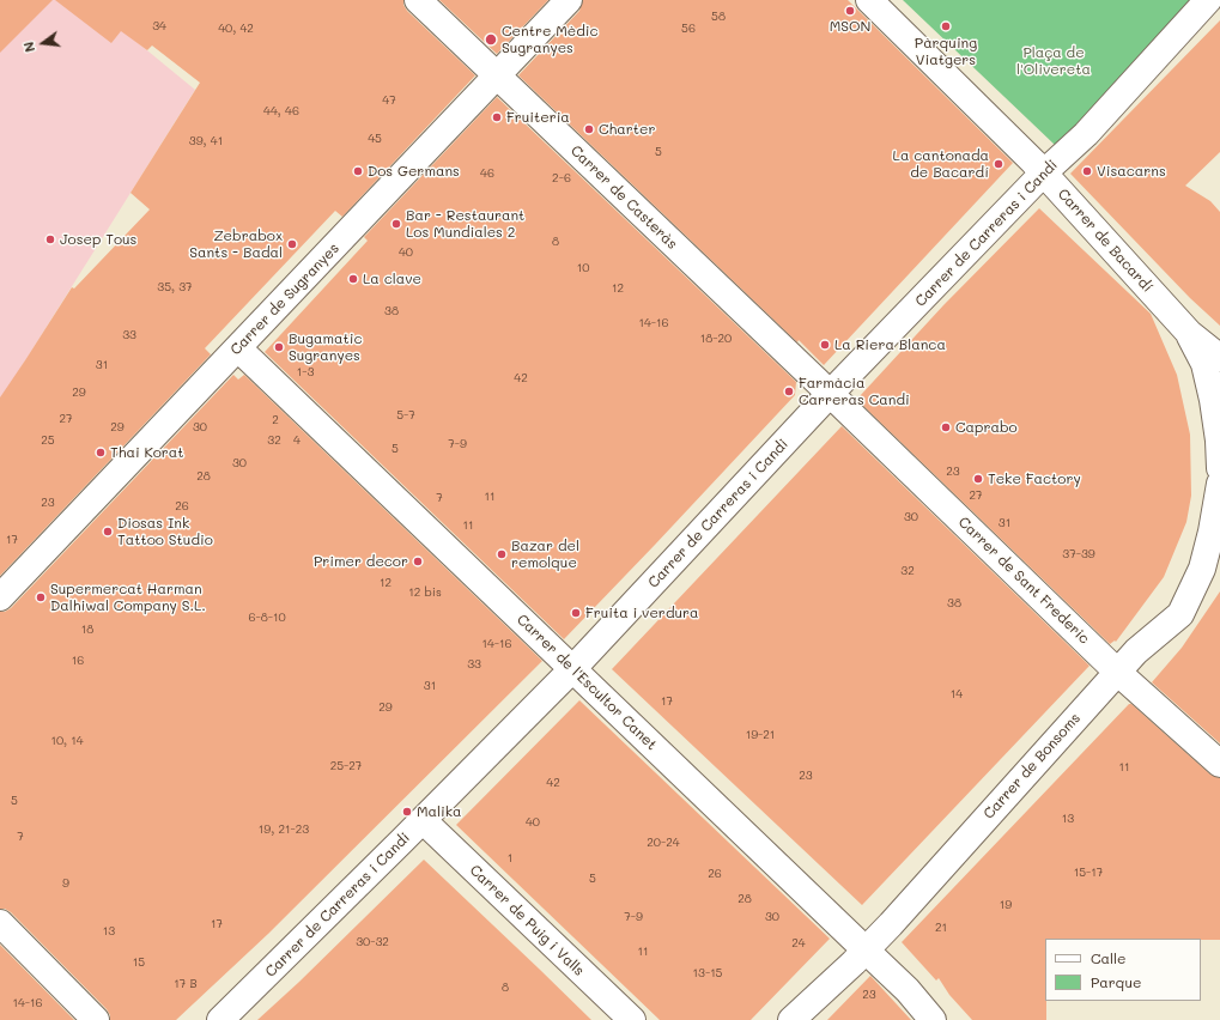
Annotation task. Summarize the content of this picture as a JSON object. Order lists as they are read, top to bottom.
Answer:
{
  "streets": {
    "street": [
      "Carrer de Casteràs",
      "Carrer de Carreras i Candi",
      "Carrer de Bacardí",
      "Carrer de Sugranyes",
      "Carrer de Sant Frederic",
      "Carrer de l'Escultor Canet",
      "Carrer de Bonsoms",
      "Carrer de Puig i Valls"
    ]
  },
  "crossings": [
    ["Carrer de Casteràs", "Carrer de Carreras i Candi"],
    ["Carrer de Casteràs", "Carrer de Sugranyes"],
    ["Carrer de Casteràs", "Carrer de Sant Frederic"],
    ["Carrer de Carreras i Candi", "Carrer de Bacardí"],
    ["Carrer de Carreras i Candi", "Carrer de Sant Frederic"],
    ["Carrer de Carreras i Candi", "Carrer de l'Escultor Canet"],
    ["Carrer de Carreras i Candi", "Carrer de Puig i Valls"],
    ["Carrer de Sugranyes", "Carrer de l'Escultor Canet"],
    ["Carrer de Sant Frederic", "Carrer de Bonsoms"],
    ["Carrer de l'Escultor Canet", "Carrer de Bonsoms"]
  ],
  "parks": ["Plaça de l'Olivereta"],
  "places": [
    "MSON",
    "Pàrquing Viatgers",
    "Centre Mèdic Sugranyes",
    "Fruiteria",
    "Charter",
    "La cantonada de Bacardí",
    "Dos Germans",
    "Visacarns",
    "Bar - Restaurant Los Mundiales 2",
    "Josep Tous",
    "Zebrabox Sants - Badal",
    "La clave",
    "La Riera Blanca",
    "Bugamatic Sugranyes",
    "Farmàcia Carreras Candi",
    "Caprabo",
    "Thai Korat",
    "Teke Factory",
    "Diosas Ink Tattoo Studio",
    "Bazar del remolque",
    "Primer decor",
    "Supermercat Harman Dalhiwal Company S.L.",
    "Fruita i verdura",
    "Malika"
  ],
  "house_numbers": [
    "58",
    "34",
    "40, 42",
    "56",
    "47",
    "44, 46",
    "45",
    "39, 41",
    "5",
    "46",
    "2-6",
    "8",
    "40",
    "10",
    "35, 37",
    "12",
    "38",
    "14-16",
    "33",
    "18-20",
    "31",
    "1-3",
    "42",
    "29",
    "5-7",
    "27",
    "2",
    "29",
    "30",
    "25",
    "32",
    "4",
    "7-9",
    "5",
    "30",
    "23",
    "28",
    "27",
    "11",
    "7",
    "23",
    "26",
    "30",
    "31",
    "11",
    "17",
    "37-39",
    "32",
    "12",
    "12 bis",
    "38",
    "6-8-10",
    "18",
    "14-16",
    "16",
    "33",
    "31",
    "14",
    "17",
    "29",
    "19-21",
    "10, 14",
    "25-27",
    "11",
    "23",
    "42",
    "5",
    "13",
    "40",
    "19, 21-23",
    "7",
    "20-24",
    "1",
    "15-17",
    "26",
    "5",
    "9",
    "28",
    "19",
    "7-9",
    "30",
    "17",
    "21",
    "13",
    "30-32",
    "24",
    "11",
    "15",
    "13-15",
    "17 B",
    "8",
    "23",
    "14-16"
  ],
  "legend": ["Calle", "Parque"],
  "north": "left"
}
